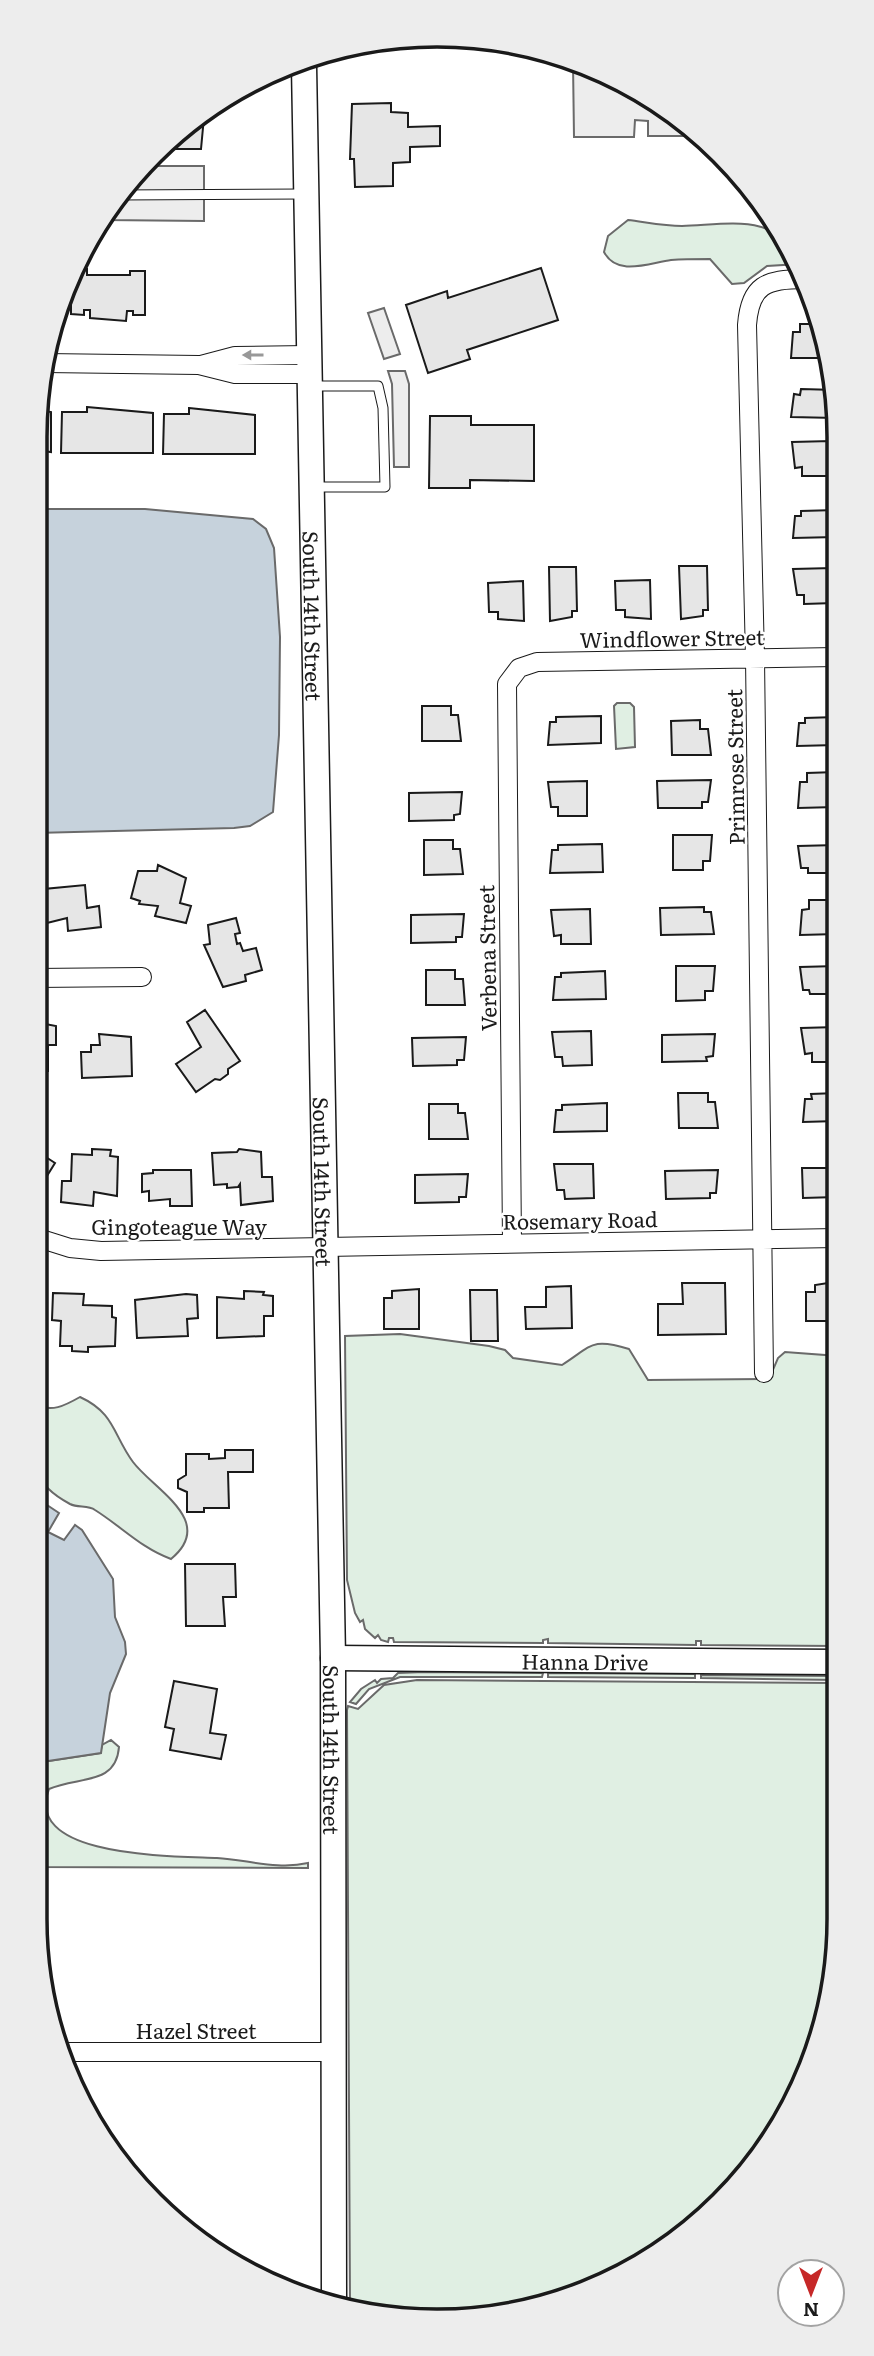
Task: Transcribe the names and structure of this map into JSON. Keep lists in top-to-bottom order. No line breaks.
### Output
{"streets":{"main road":["South 14th Street","Hanna Drive"],"street":["Windflower Street","Primrose Street","Verbena Street","Rosemary Road","Gingoteague Way","Hazel Street"]},"crossings":[["South 14th Street","Rosemary Road"],["South 14th Street","Gingoteague Way"],["South 14th Street","Hanna Drive"],["South 14th Street","Hazel Street"],["Windflower Street","Primrose Street"],["Windflower Street","Verbena Street"],["Primrose Street","Rosemary Road"],["Verbena Street","Rosemary Road"],["Rosemary Road","Gingoteague Way"]],"north":"bottom"}
